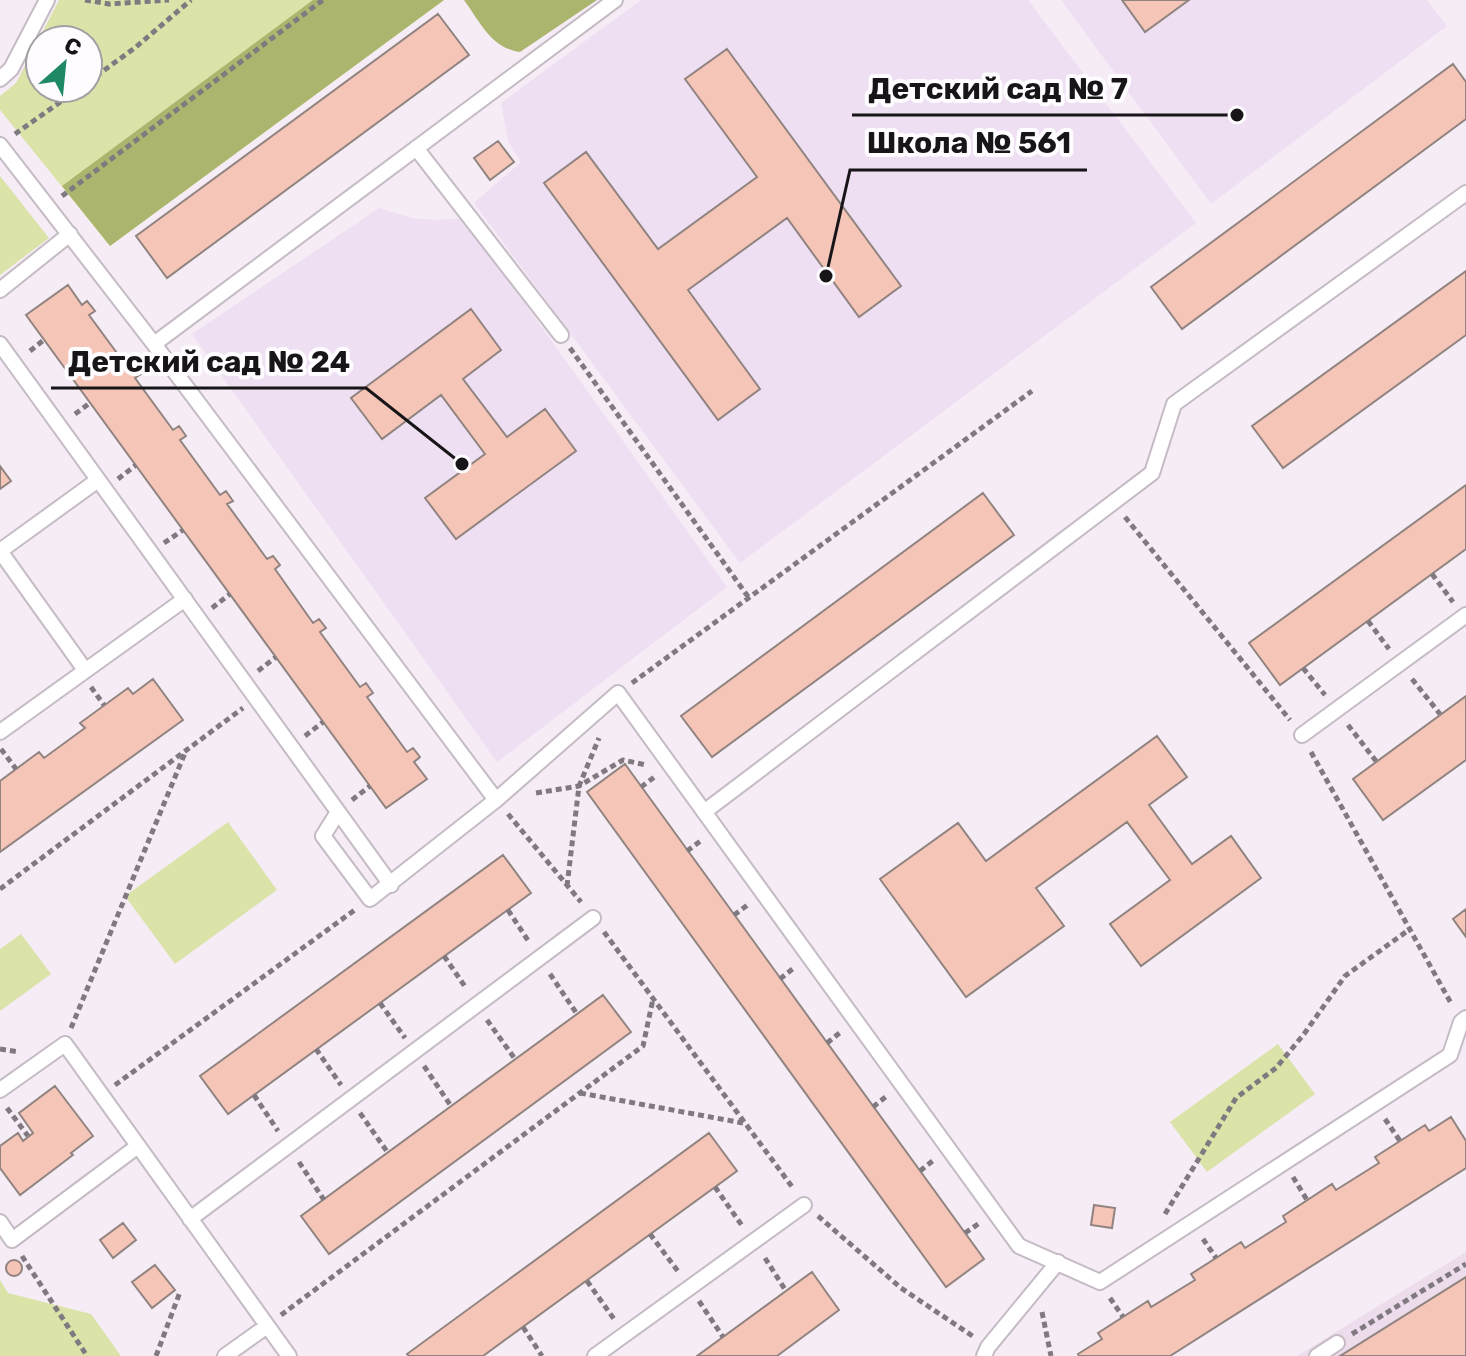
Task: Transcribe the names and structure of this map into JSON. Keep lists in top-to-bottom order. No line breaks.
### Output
{"places":["Детский сад № 7","Школа № 561","Детский сад № 24"],"north":"top right"}
